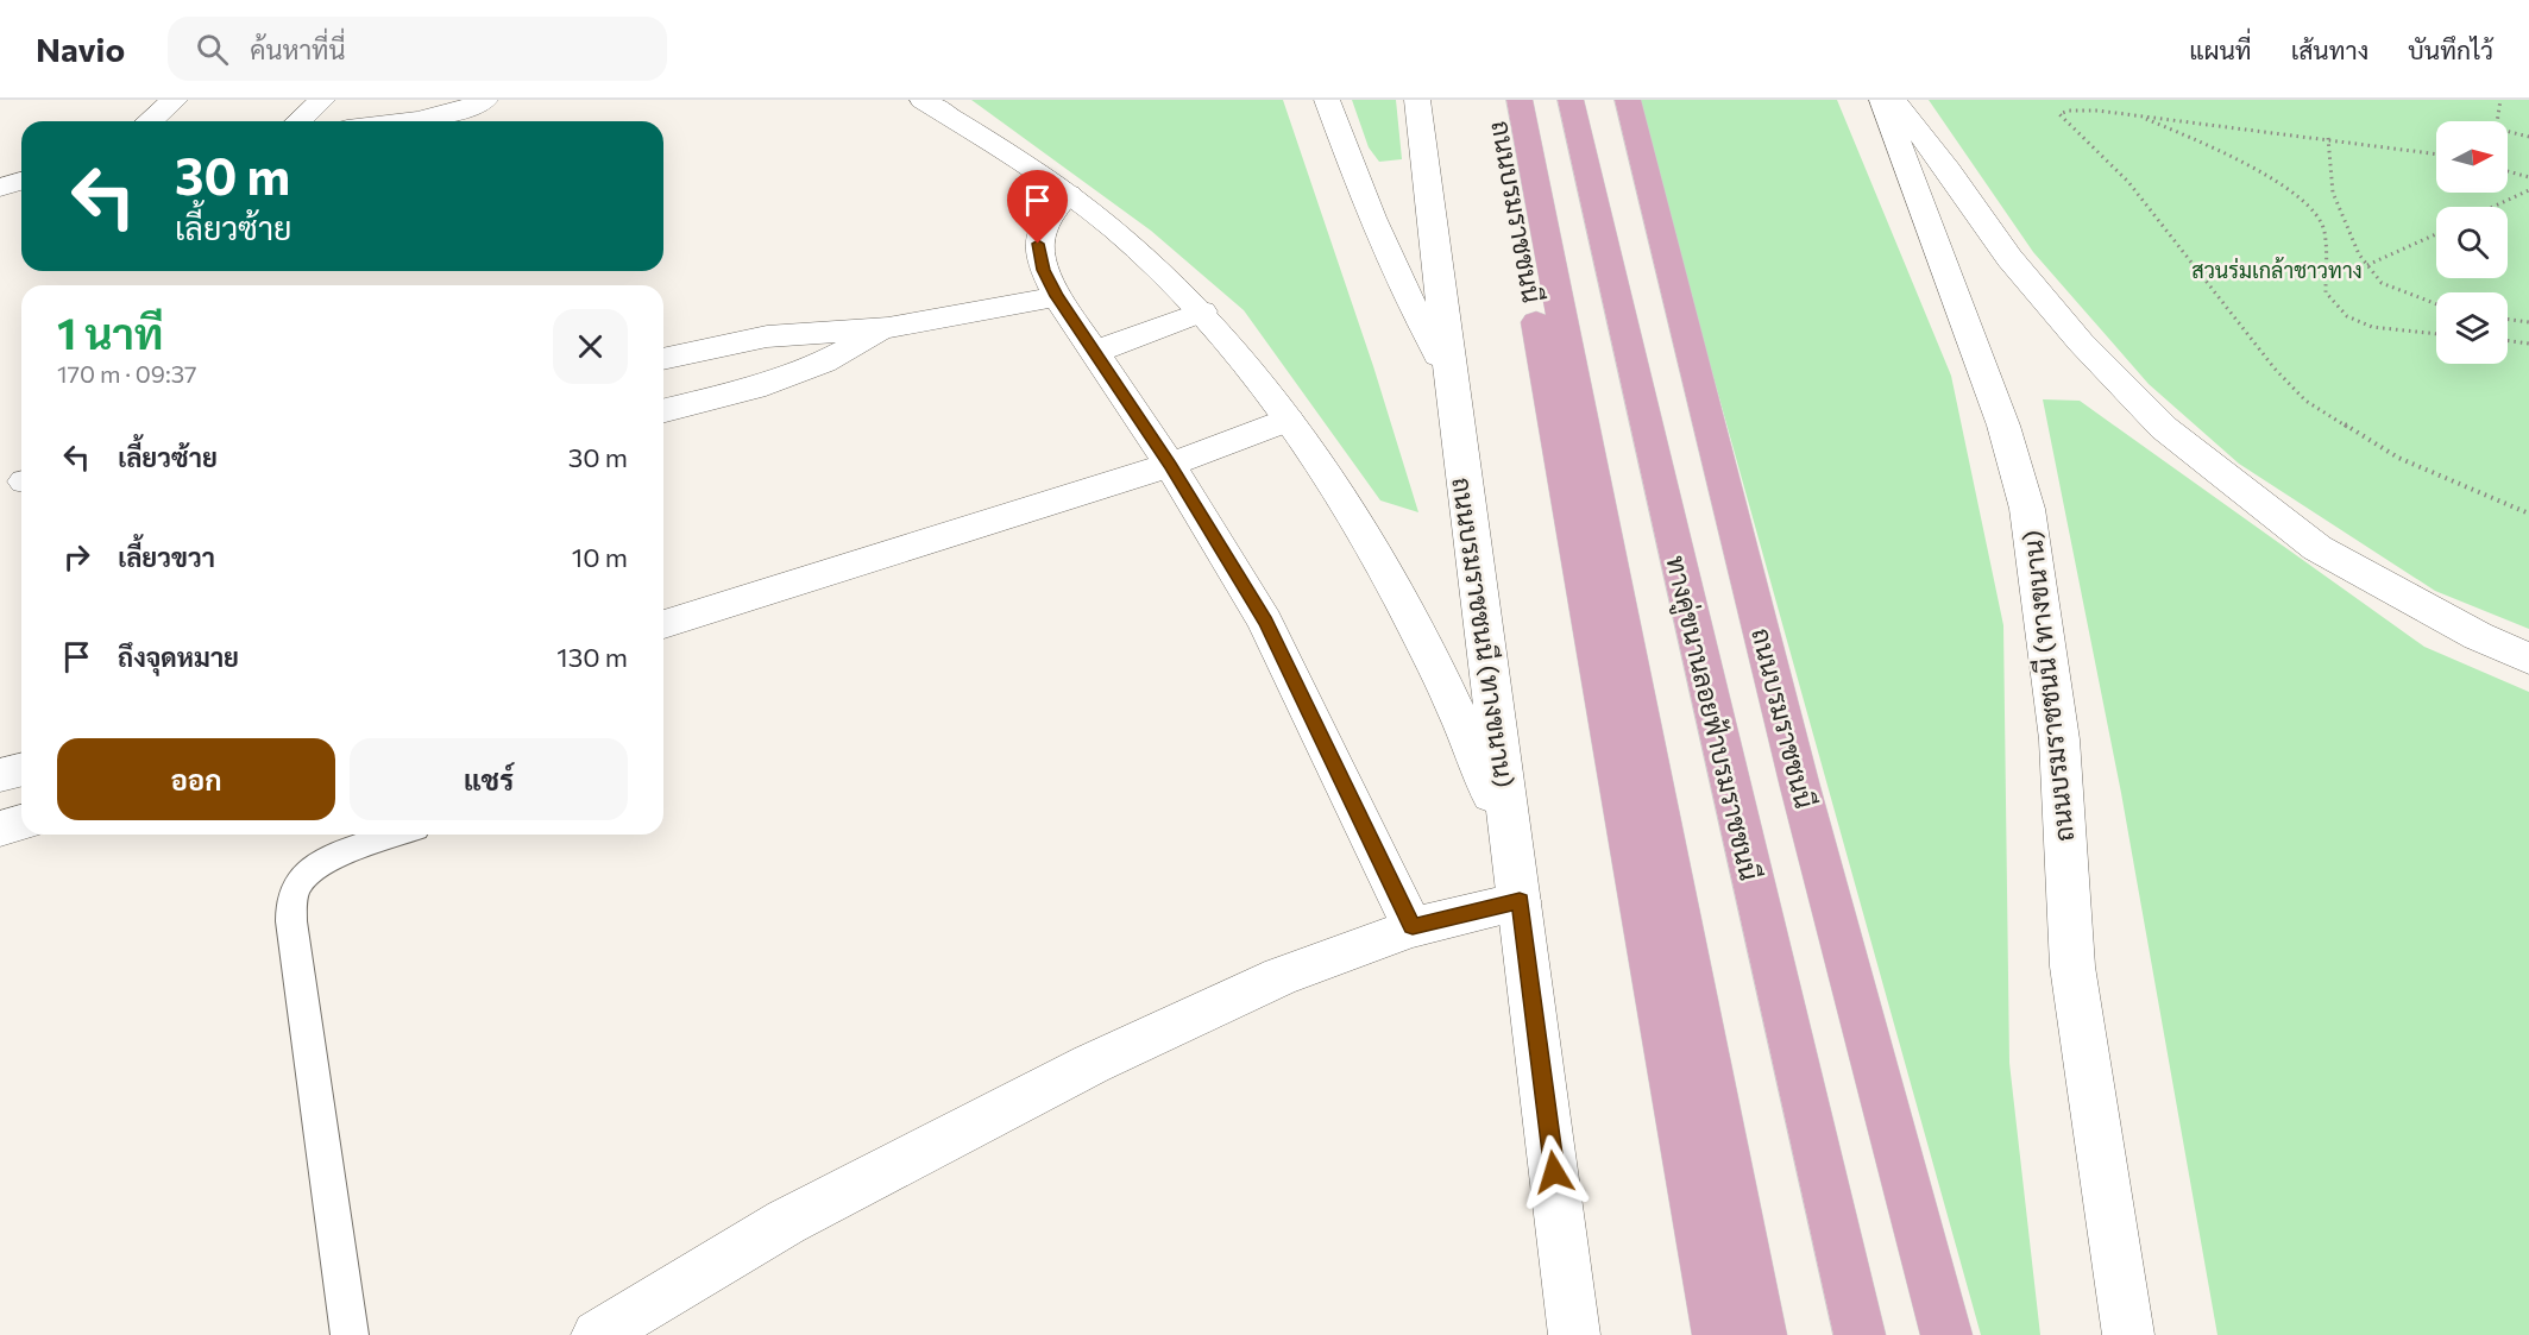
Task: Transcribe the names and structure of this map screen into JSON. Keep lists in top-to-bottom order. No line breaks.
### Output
{"streets":{"main road":["ถนนบรมราชชนนี","ถนนบรมราชชนนี (ทางขนาน)","ทางคู่ขนานลอยฟ้าบรมราชชนนี"]},"parks":["สวนร่มเกล้าชาวทาง"],"north":"right","page":{"header":"Navio","search":"ค้นหาที่นี่","nav":["แผนที่","เส้นทาง","บันทึกไว้"],"turn":["30 m","เลี้ยวซ้าย"],"heading":["1 นาที","170 m · 09:37"],"list":[{"name":"เลี้ยวซ้าย","value":"30 m"},{"name":"เลี้ยวขวา","value":"10 m"},{"name":"ถึงจุดหมาย","value":"130 m"}],"buttons":["ออก","แชร์"]}}
